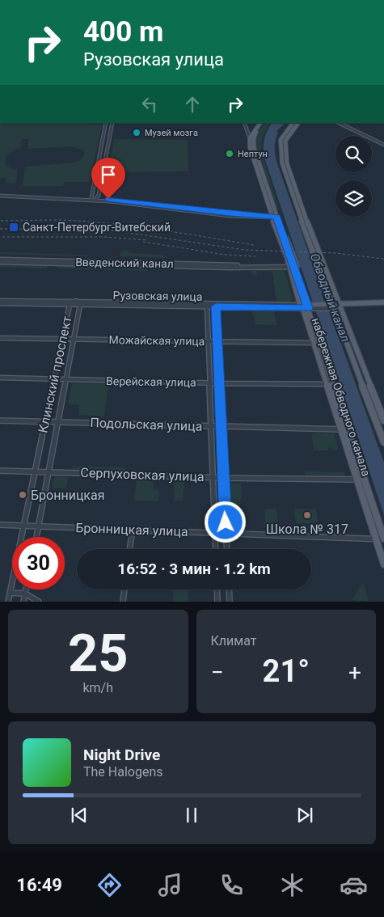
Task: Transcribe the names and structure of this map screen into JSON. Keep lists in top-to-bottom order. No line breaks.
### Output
{"streets":{"main road":["Рузовская улица","набережная Обводного канала"],"street":["Введенский канал","Можайская улица","Клинский проспект","Верейская улица","Подольская улица","Серпуховская улица","Бронницкая улица"]},"crossings":[["Введенский канал","набережная Обводного канала"],["Рузовская улица","Клинский проспект"],["Рузовская улица","набережная Обводного канала"],["Можайская улица","Клинский проспект"],["Можайская улица","набережная Обводного канала"],["Клинский проспект","Верейская улица"],["Клинский проспект","Подольская улица"],["Клинский проспект","Серпуховская улица"],["Клинский проспект","Бронницкая улица"],["Верейская улица","набережная Обводного канала"],["набережная Обводного канала","Подольская улица"],["набережная Обводного канала","Серпуховская улица"],["набережная Обводного канала","Бронницкая улица"]],"water":["Обводный канал"],"places":{"other":["Музей мозга","Нептун","Бронницкая","Школа № 317"],"transit":["Санкт-Петербург-Витебский"]},"page":{"turn":["400 m","Рузовская улица"],"limit":"30","trip":"16:52 · 3 мин · 1.2 km","tile":[["25","km/h"],"Климат"],"heat":["−","21°","+"],"song":["Night Drive","The Halogens"],"tabs":"16:49"}}
